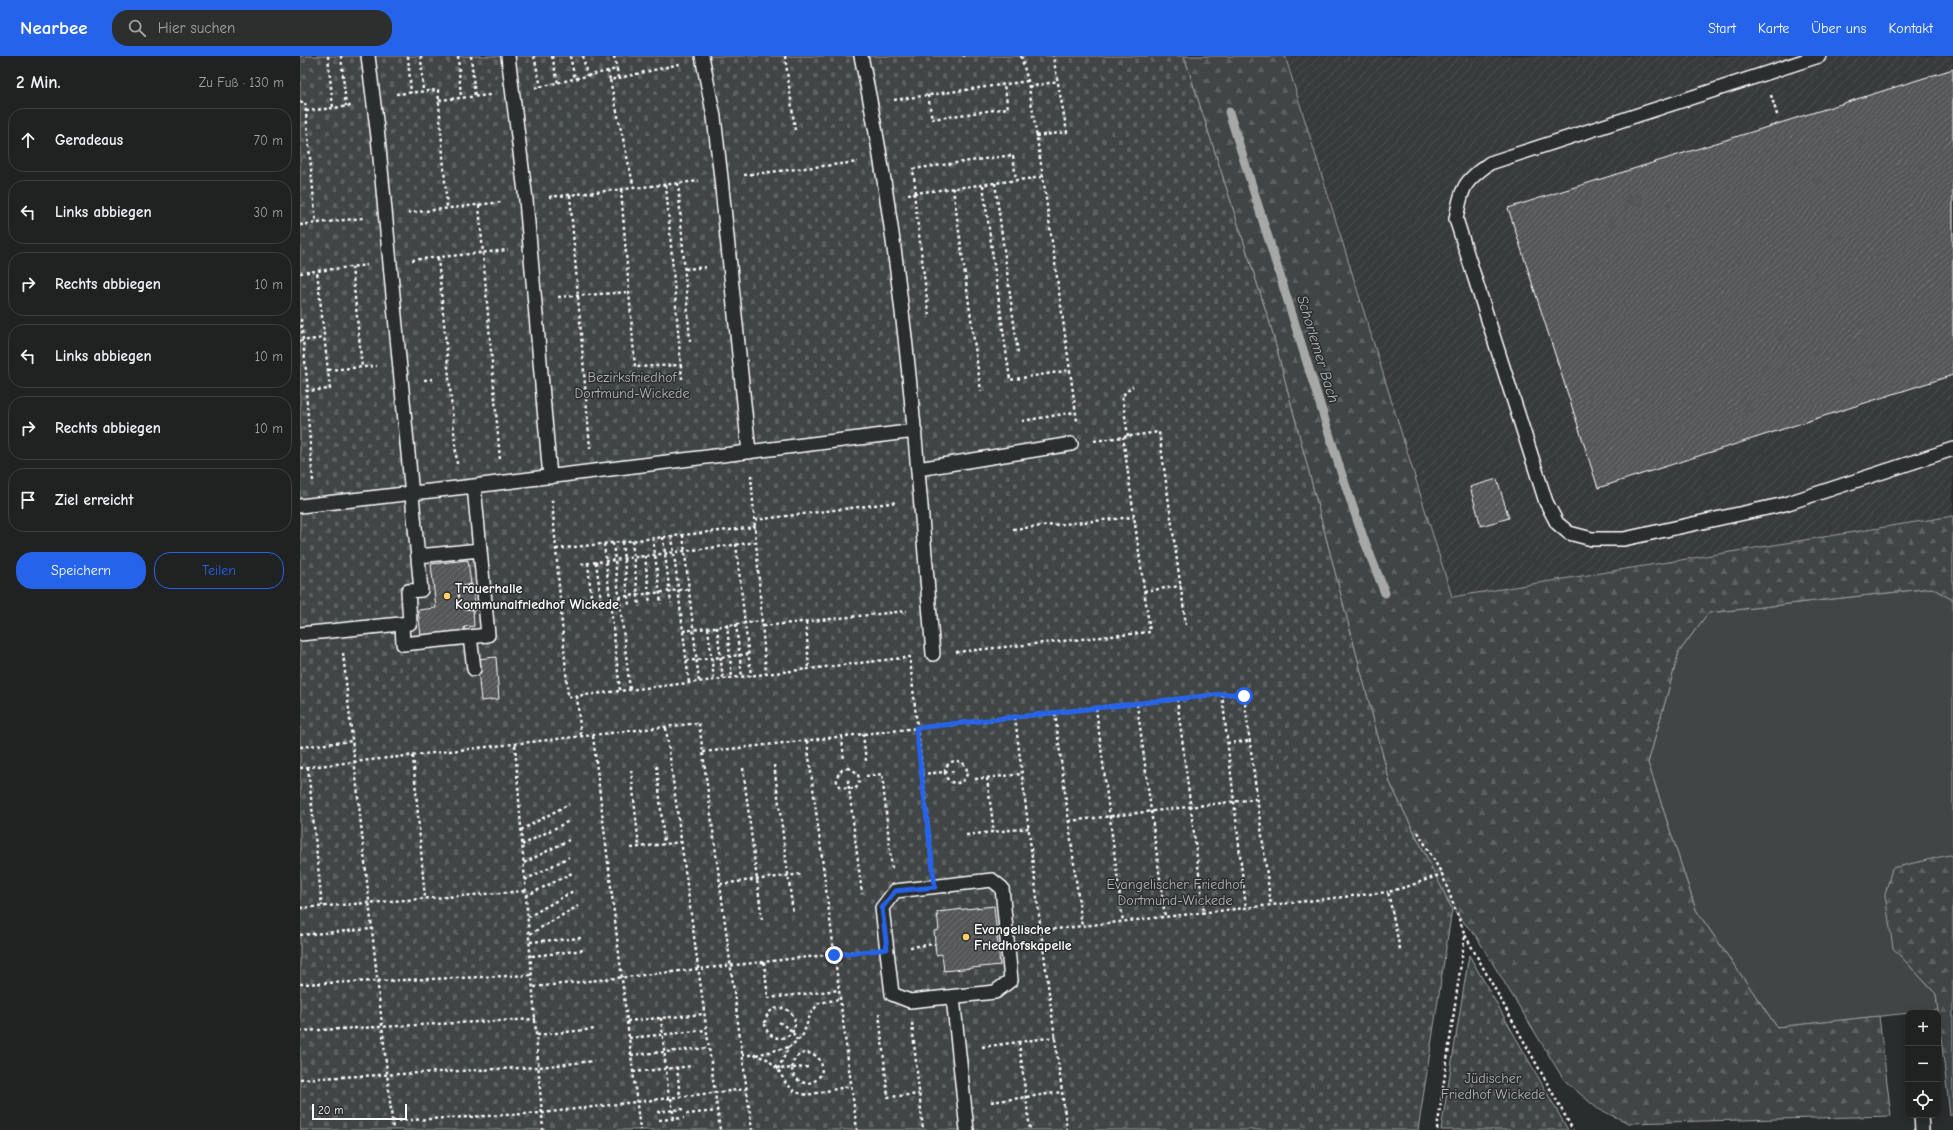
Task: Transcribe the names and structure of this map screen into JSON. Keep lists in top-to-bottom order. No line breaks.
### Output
{"water":["Schorlemer Bach"],"parks":["Bezirksfriedhof Dortmund-Wickede","Evangelischer Friedhof Dortmund-Wickede","Jüdischer Friedhof Wickede"],"places":["Trauerhalle Kommunalfriedhof Wickede","Evangelische Friedhofskapelle"],"scale_bar":"20 m","page":{"header":"Nearbee","search":"Hier suchen","nav":["Start","Karte","Über uns","Kontakt"],"heading":["2 Min.","Zu Fuß · 130 m"],"list":[["Geradeaus","70 m"],["Links abbiegen","30 m"],["Rechts abbiegen","10 m"],["Links abbiegen","10 m"],["Rechts abbiegen","10 m"],"Ziel erreicht"],"buttons":["Speichern","Teilen"],"map_buttons":["+","−"],"scale":"20 m"}}
